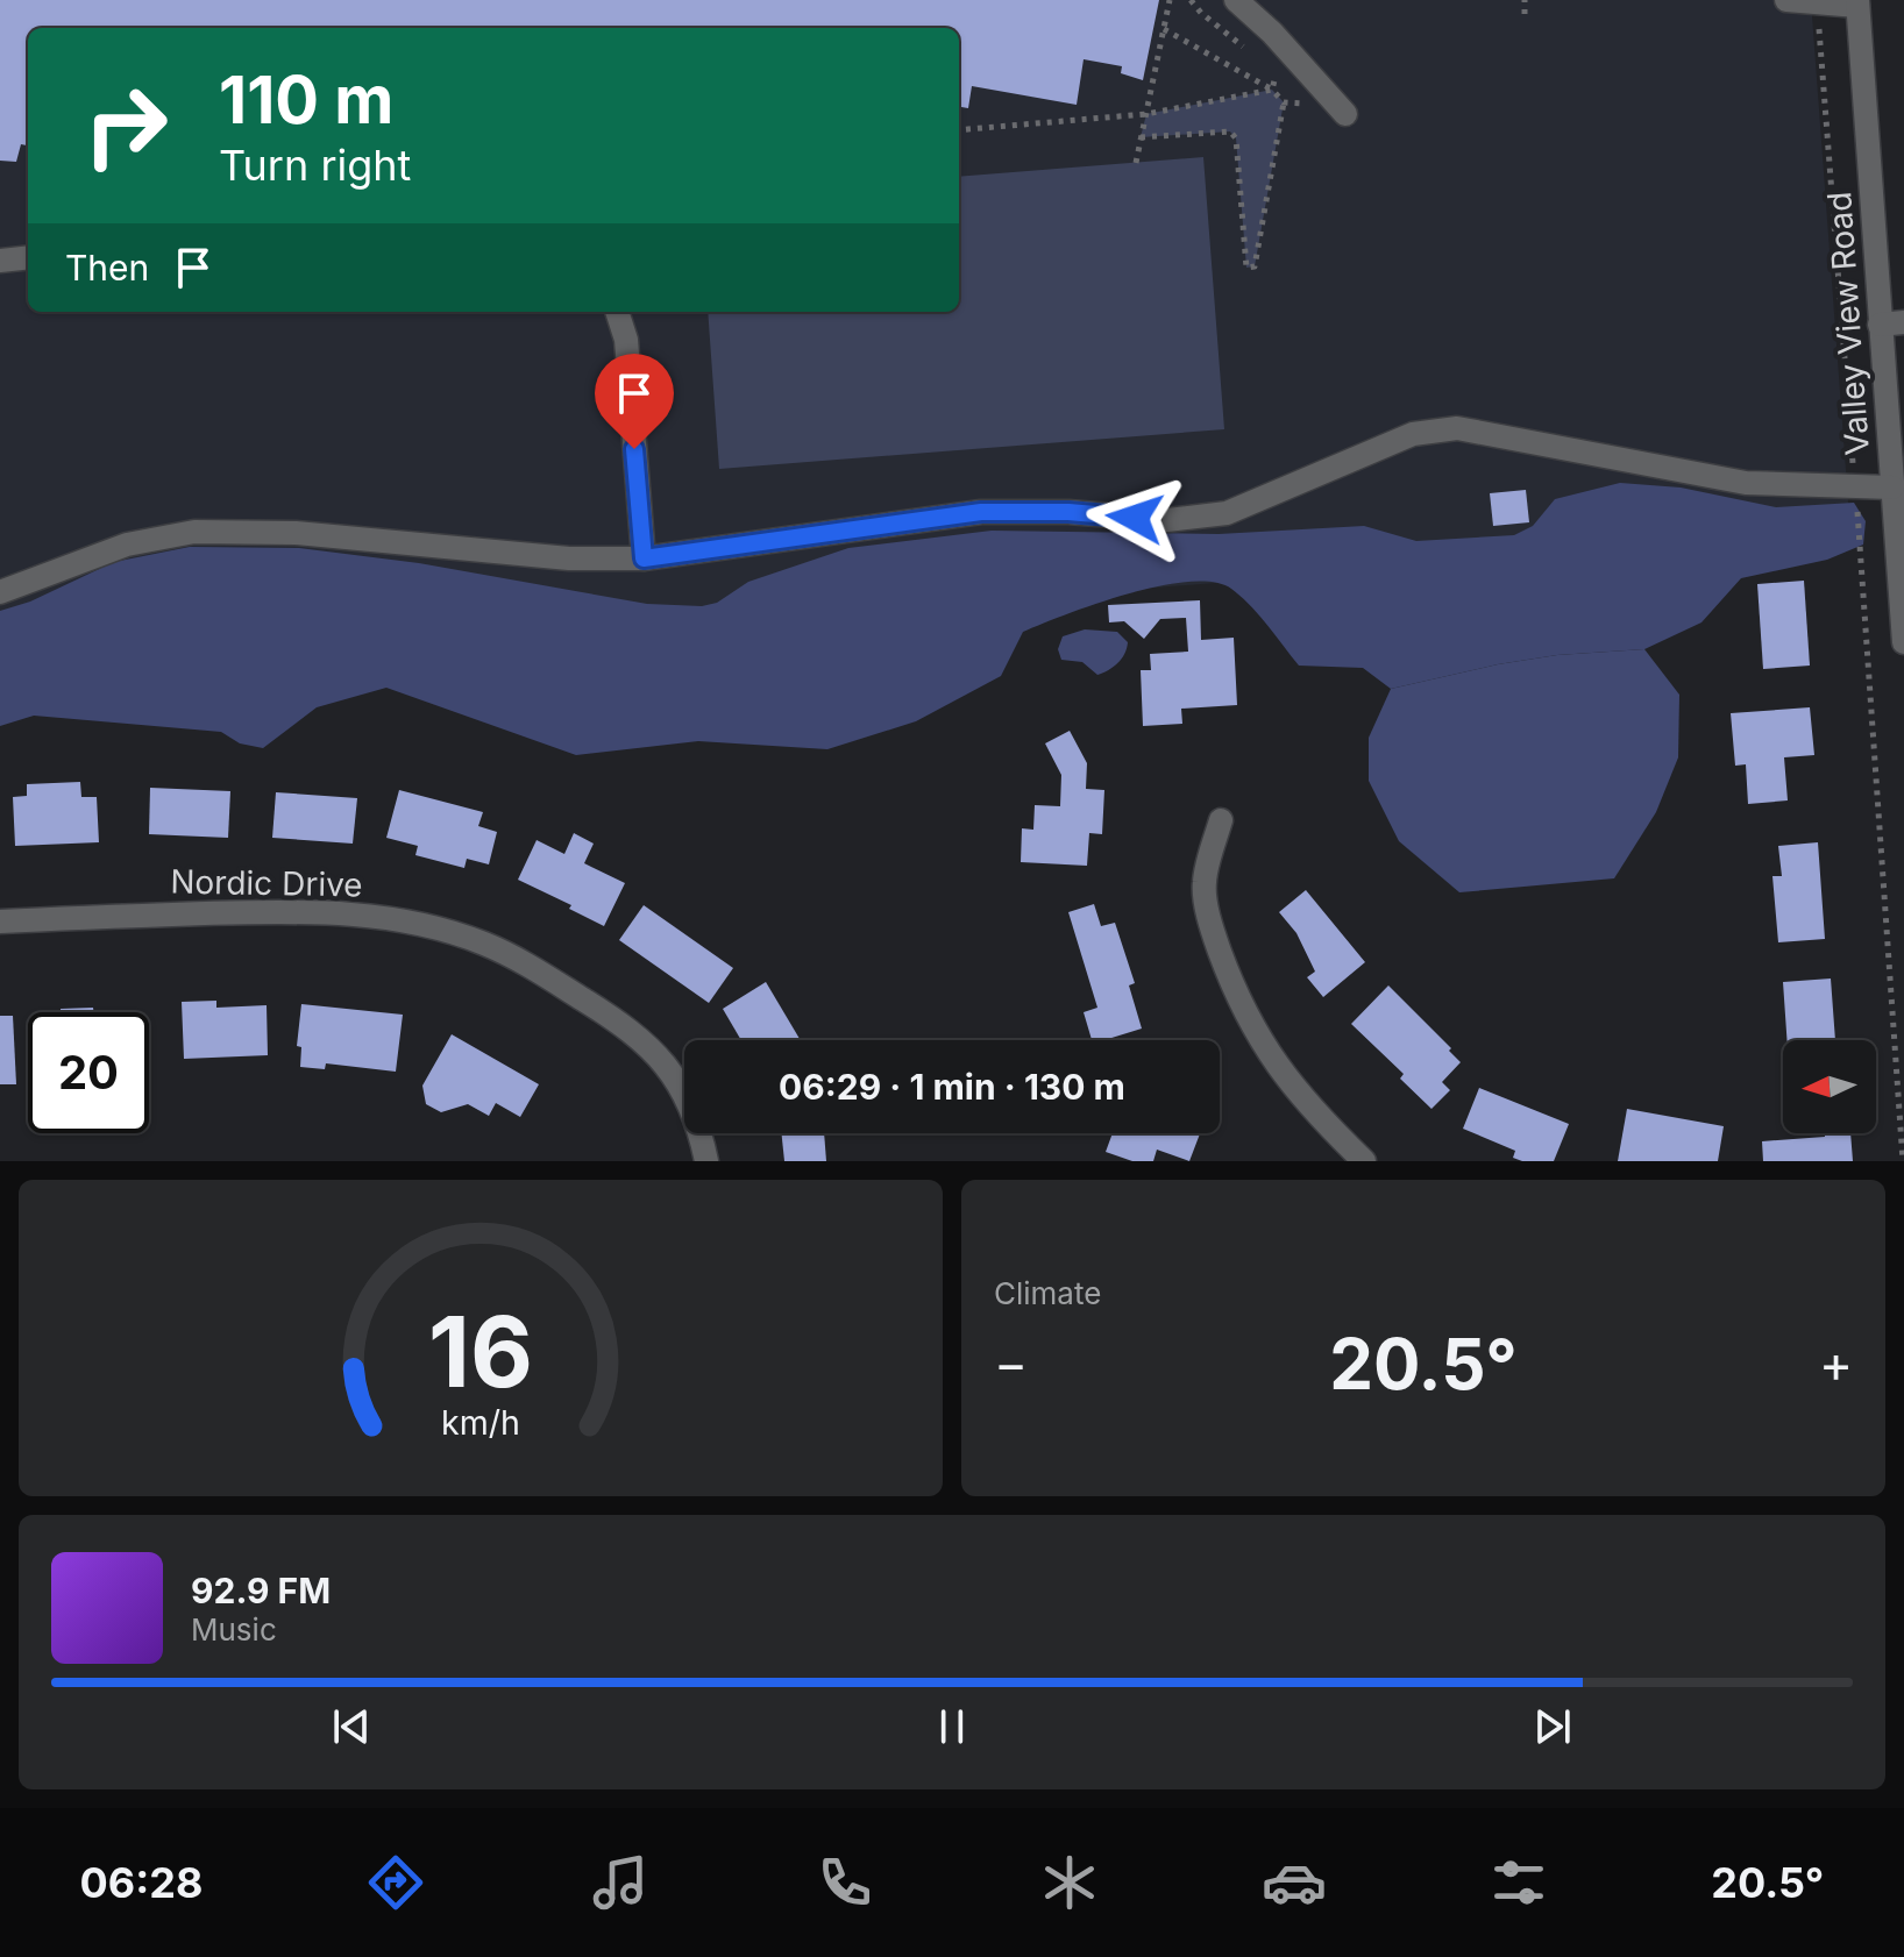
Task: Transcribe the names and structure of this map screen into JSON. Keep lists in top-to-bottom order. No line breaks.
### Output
{"streets":{"street":["Valley View Road","Nordic Drive"]},"north":"left","page":{"turn":["110 m","Turn right"],"then":"Then","limit":"20","trip":"06:29 · 1 min · 130 m","tile":"Climate","heat":["−","20.5°","+"],"song":["92.9 FM","Music"],"tabs":["06:28","20.5°"],"gauge":["16","km/h"]}}
